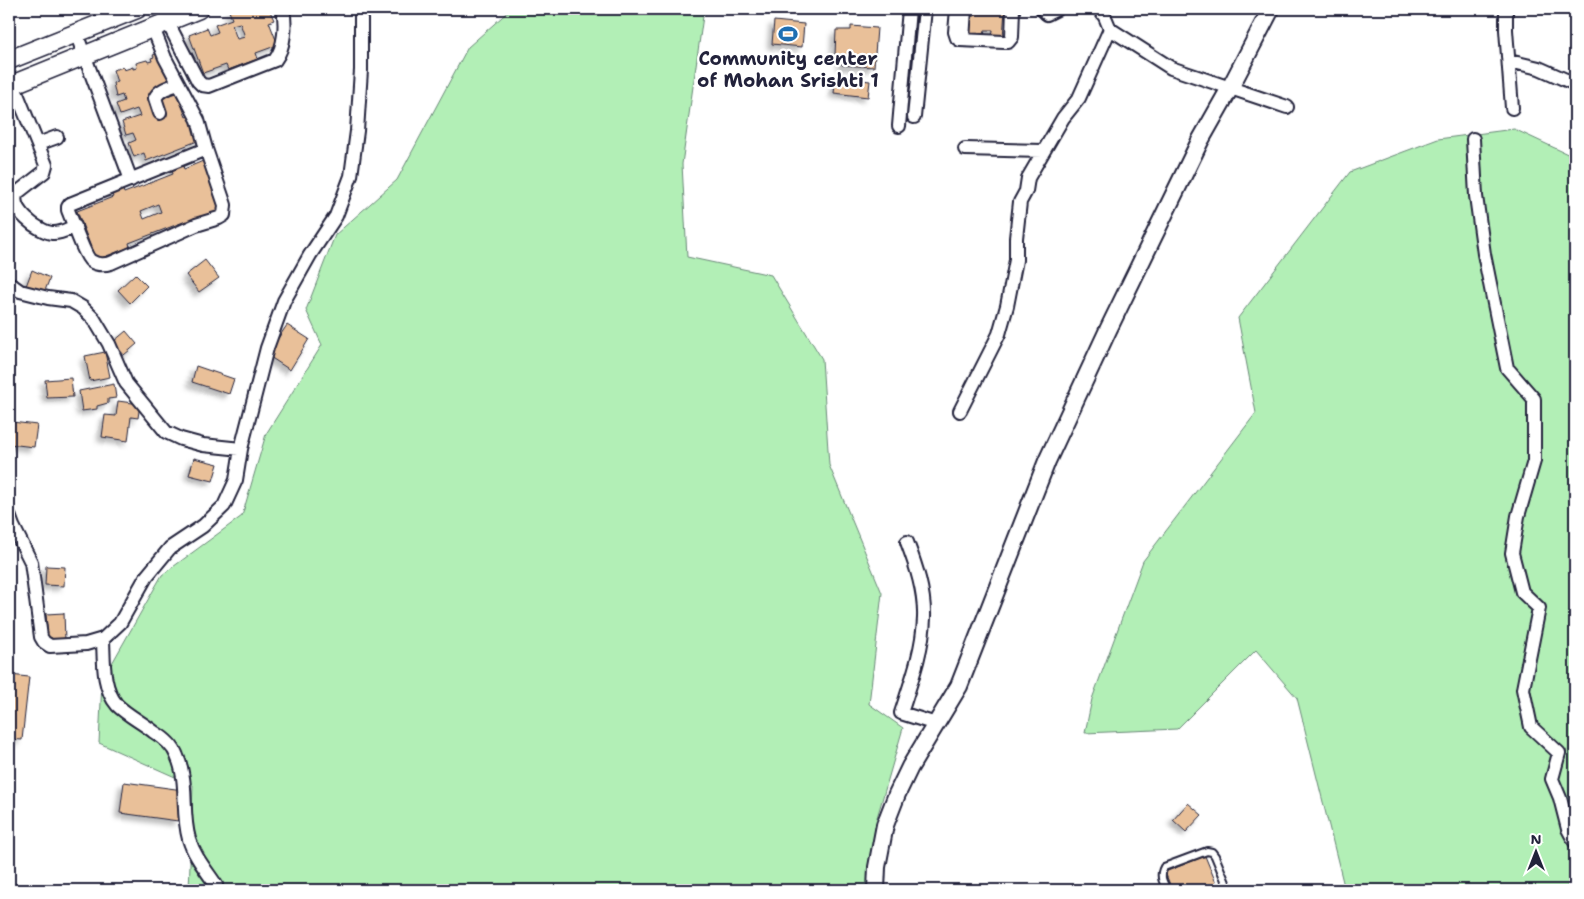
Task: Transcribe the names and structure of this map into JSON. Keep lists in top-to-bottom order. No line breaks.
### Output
{"places":{"sports":["Community center of Mohan Srishti 1"]},"north":"top"}
